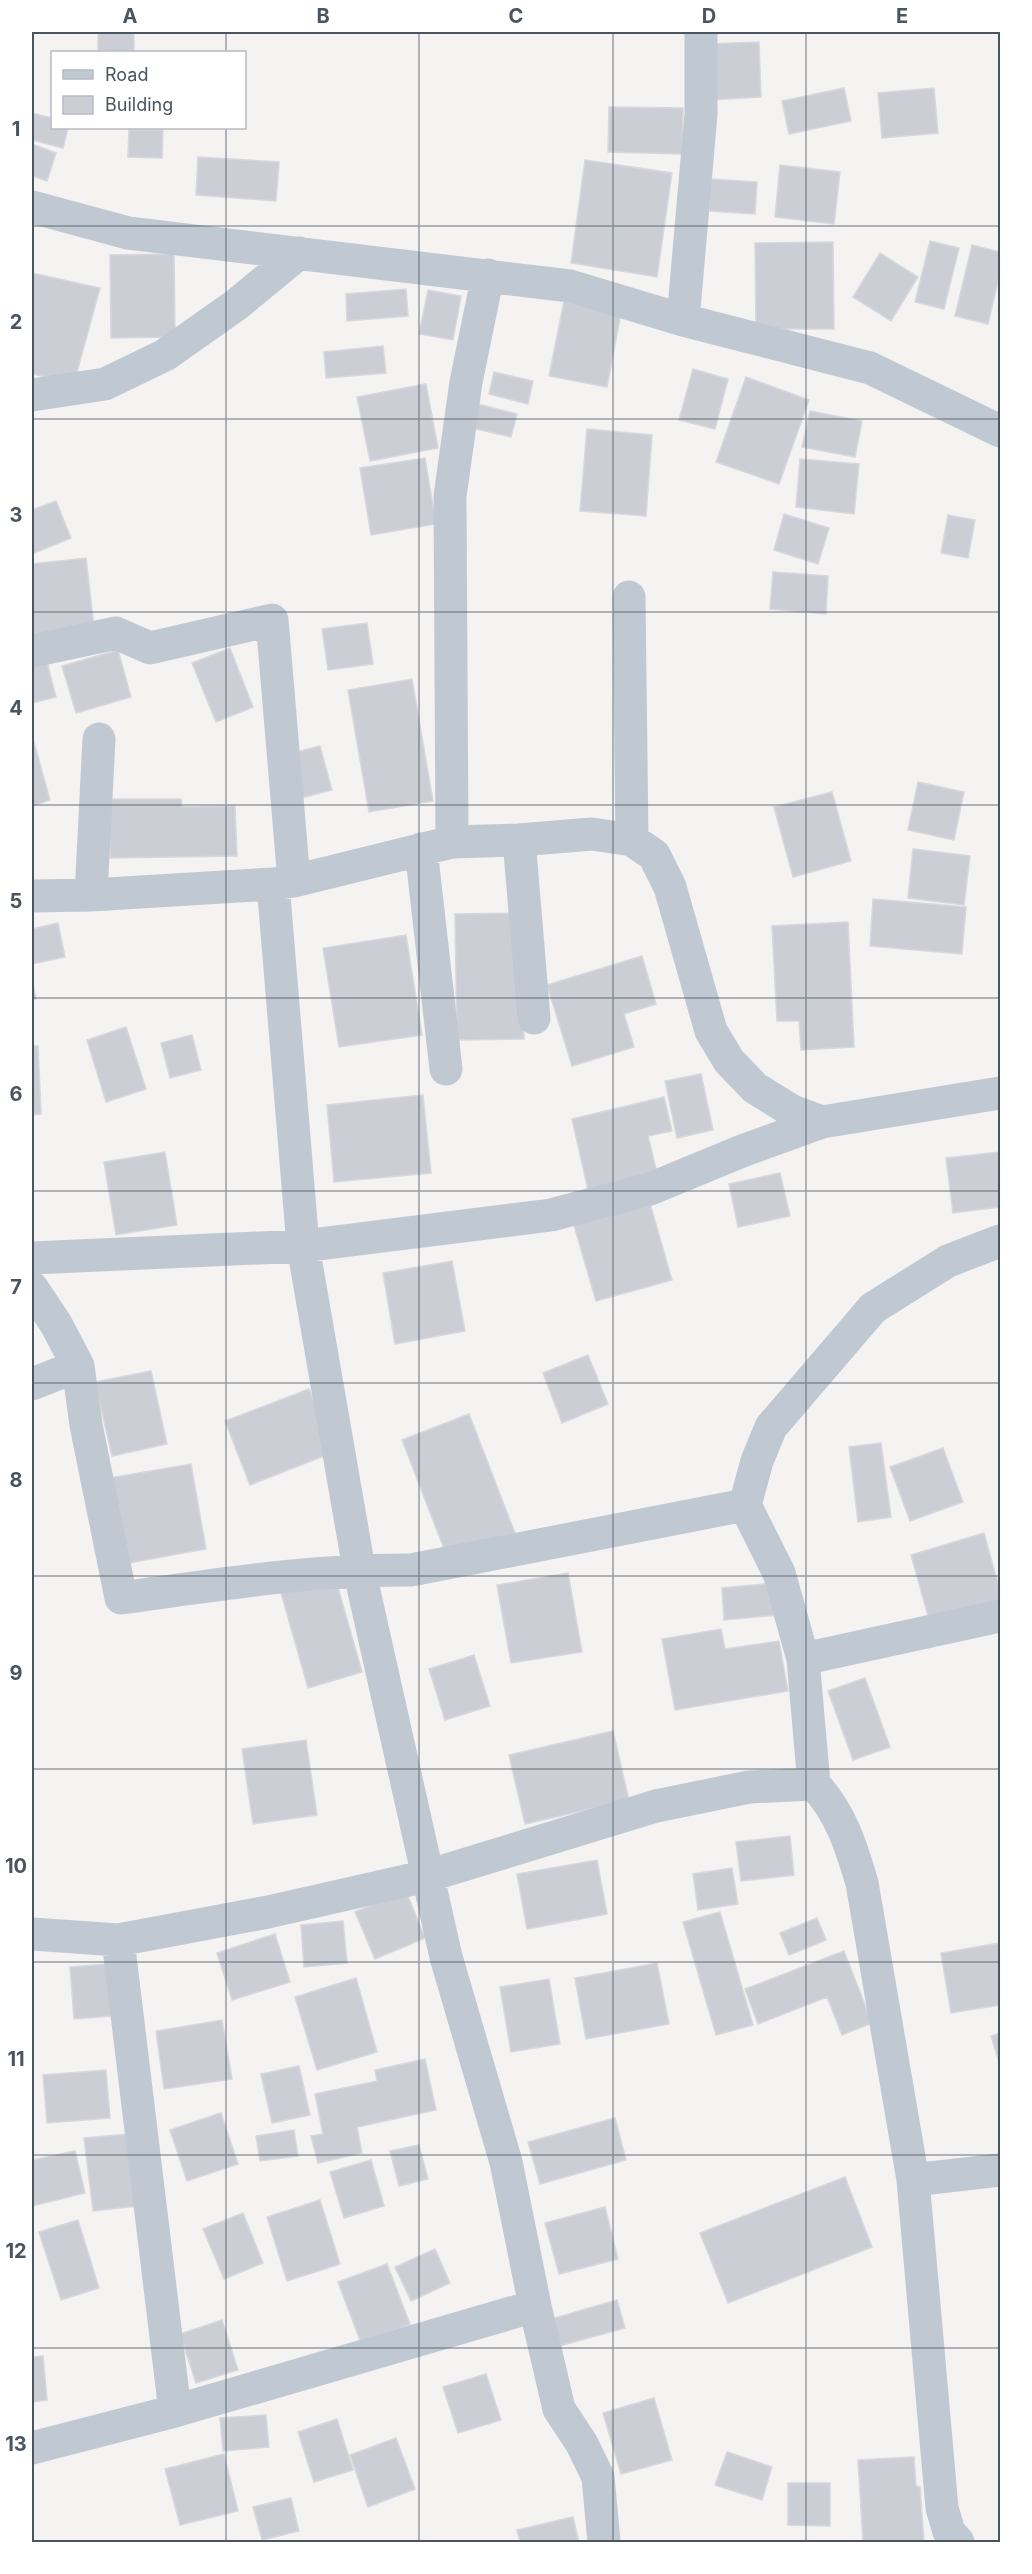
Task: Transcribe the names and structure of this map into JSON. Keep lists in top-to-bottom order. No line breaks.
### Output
{"legend":["Road","Building"],"grid":{"columns":["A","B","C","D","E"],"rows":["1","2","3","4","5","6","7","8","9","10","11","12","13"]}}
